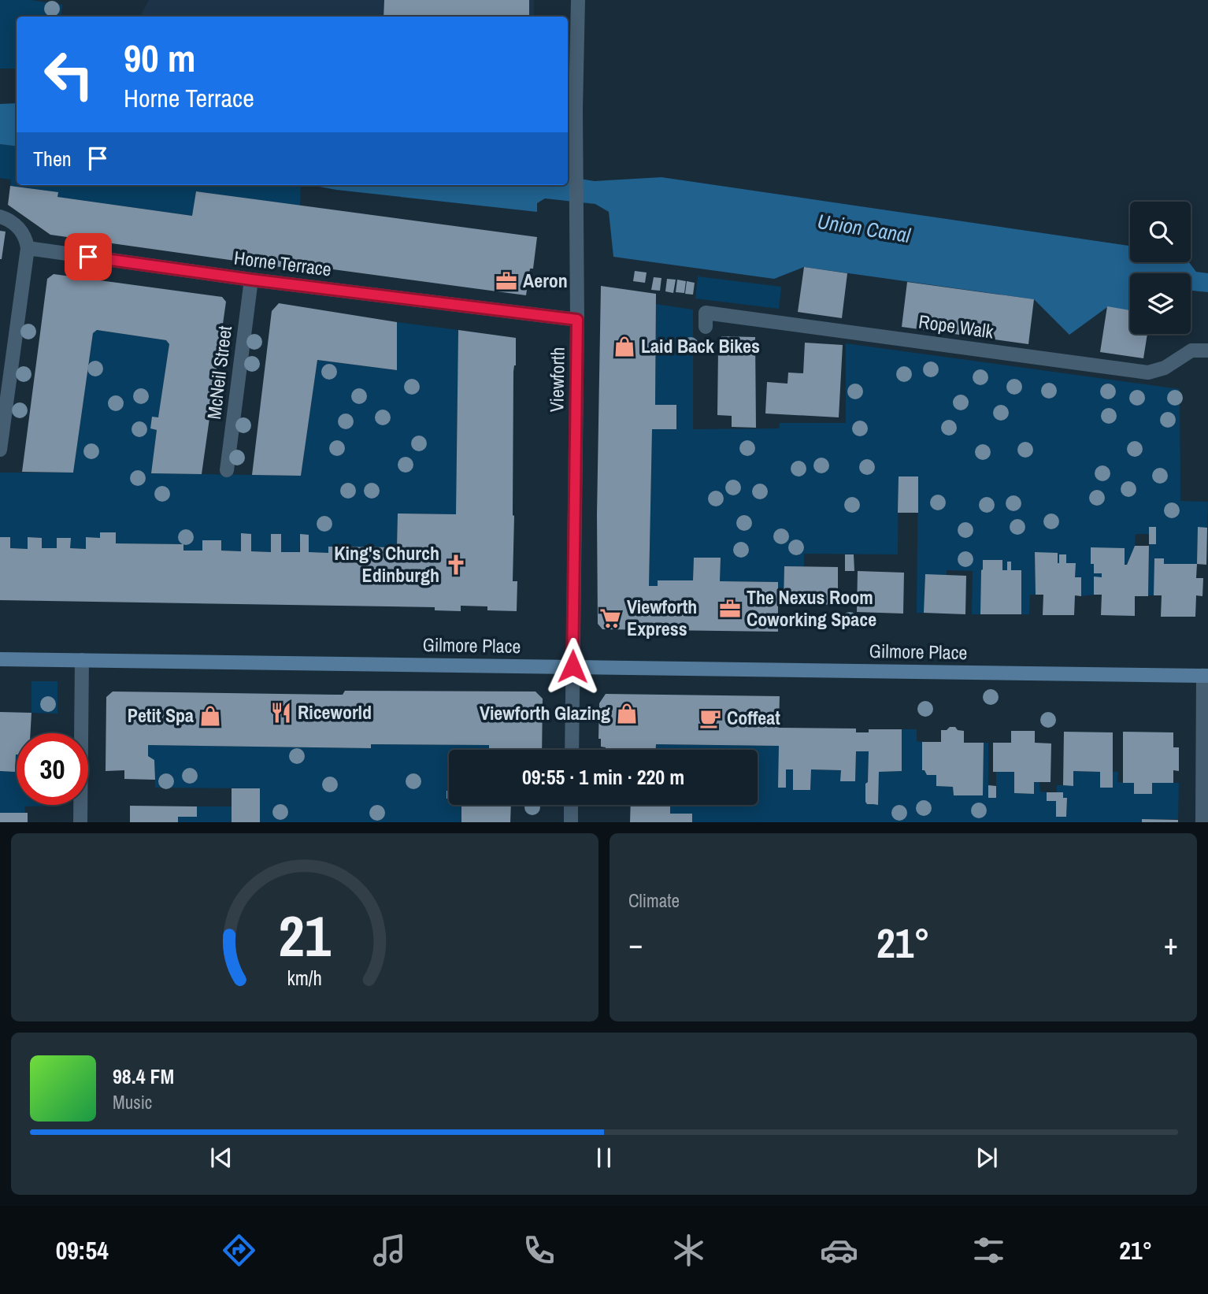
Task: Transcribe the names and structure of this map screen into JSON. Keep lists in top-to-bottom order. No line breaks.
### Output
{"streets":{"street":["Horne Terrace","Rope Walk","McNeil Street","Viewforth","Gilmore Place"]},"crossings":[["Horne Terrace","McNeil Street"],["Horne Terrace","Viewforth"],["Viewforth","Gilmore Place"]],"water":["Union Canal"],"places":{"office":["Aeron","The Nexus Room Coworking Space"],"shop":["Laid Back Bikes","Viewforth Glazing","Petit Spa"],"church":["King's Church Edinburgh"],"supermarket":["Viewforth Express"],"restaurant":["Riceworld"],"cafe":["Coffeat"]},"page":{"turn":["90 m","Horne Terrace"],"then":"Then","limit":"30","trip":"09:55 · 1 min · 220 m","tile":"Climate","heat":["−","21°","+"],"song":["98.4 FM","Music"],"tabs":["09:54","21°"],"gauge":["21","km/h"]}}
